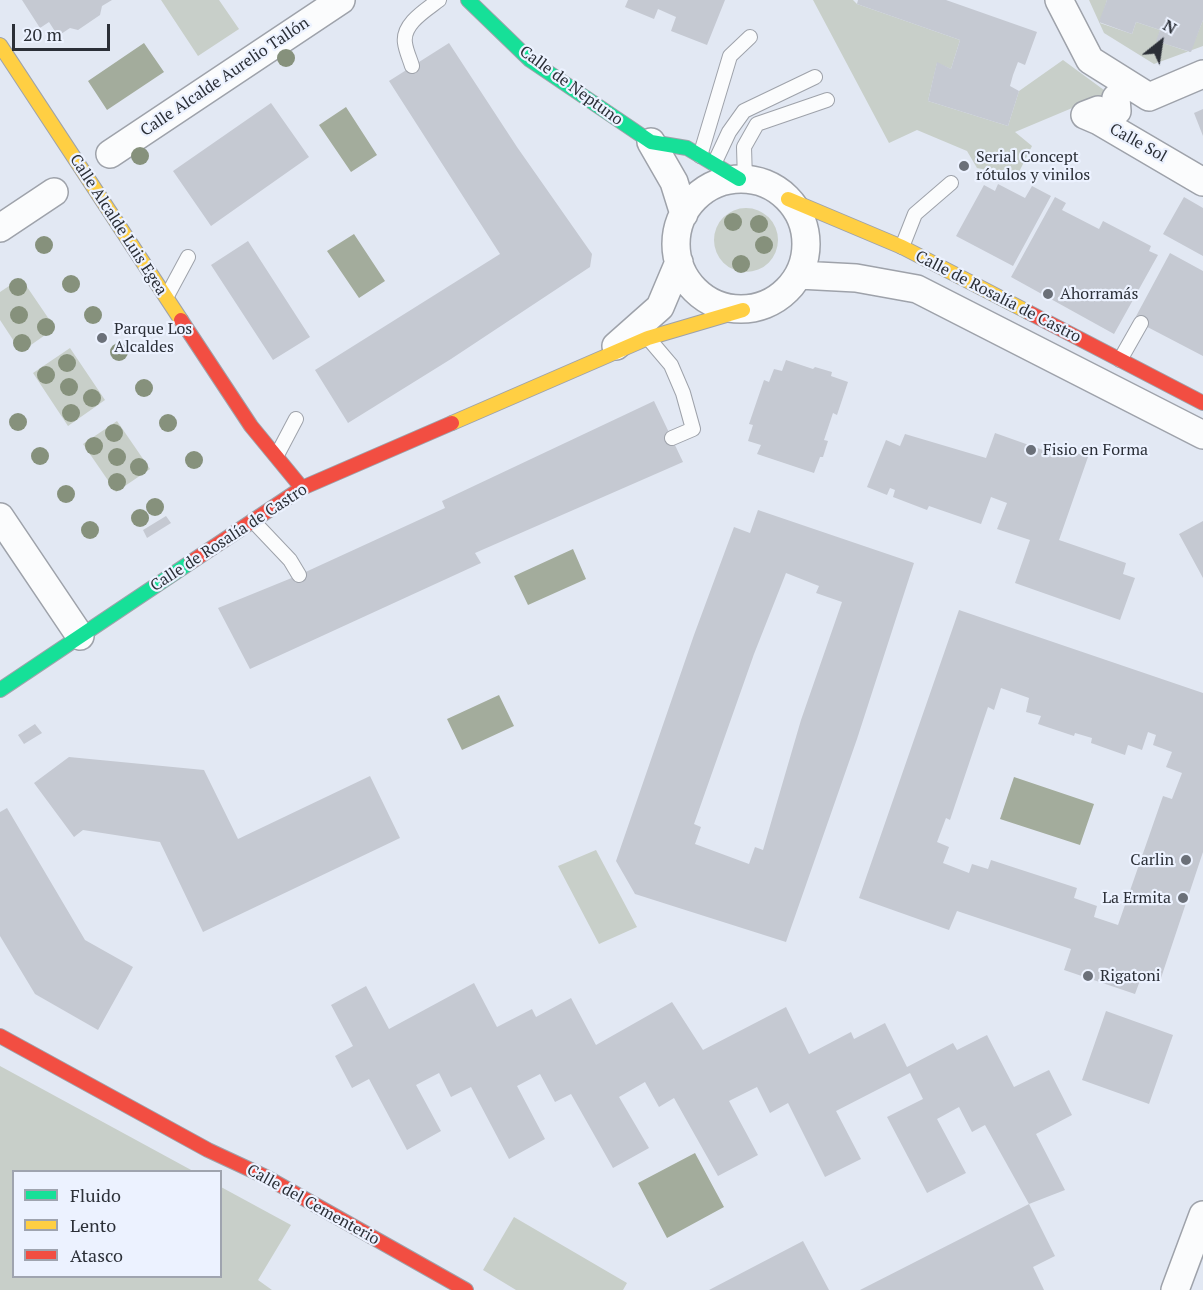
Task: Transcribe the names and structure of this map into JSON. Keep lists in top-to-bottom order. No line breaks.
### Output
{"streets":{"street":["Calle Alcalde Aurelio Tallón","Calle de Neptuno","Calle Sol","Calle Alcalde Luis Egea","Calle de Rosalía de Castro","Calle del Cementerio"]},"crossings":[["Calle de Neptuno","Calle de Rosalía de Castro"],["Calle Alcalde Luis Egea","Calle de Rosalía de Castro"]],"places":["Serial Concept rótulos y vinilos","Ahorramás","Parque Los Alcaldes","Fisio en Forma","Carlin","La Ermita","Rigatoni"],"legend":["Fluido","Lento","Atasco"],"scale_bar":"20 m","north":"top right"}
